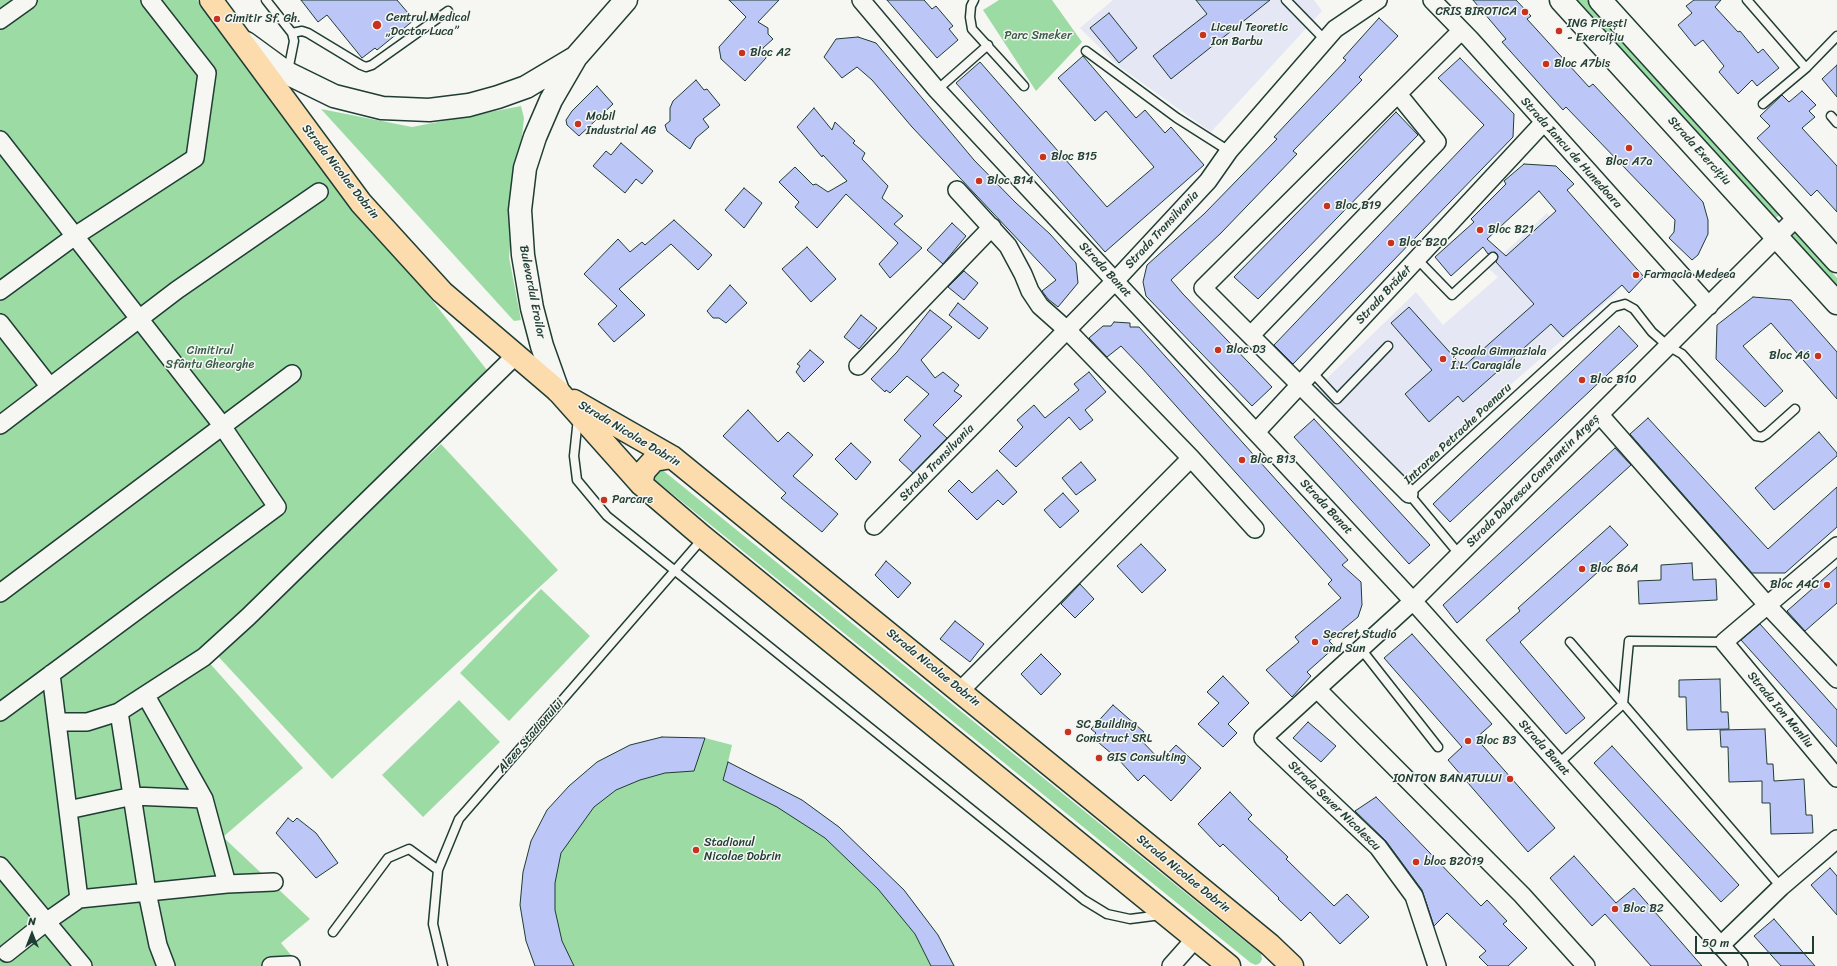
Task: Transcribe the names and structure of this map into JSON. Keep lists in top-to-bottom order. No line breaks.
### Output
{"streets":{"main road":["Strada Nicolae Dobrin"],"street":["Strada Exercițiu","Strada Iancu de Hunedoara","Strada Transilvania","Strada Banat","Bulevardul Eroilor","Strada Brădet","Strada Dobrescu Constantin Argeș","Strada Ion Manliu","Strada Sever Nicolescu"],"lane":["Intrarea Petrache Poenaru","Aleea Stadionului"]},"crossings":[["Strada Exercițiu","Strada Dobrescu Constantin Argeș"],["Strada Iancu de Hunedoara","Strada Brădet"],["Strada Iancu de Hunedoara","Strada Dobrescu Constantin Argeș"],["Strada Nicolae Dobrin","Bulevardul Eroilor"],["Strada Nicolae Dobrin","Aleea Stadionului"],["Strada Transilvania","Strada Banat"],["Strada Banat","Strada Brădet"],["Strada Banat","Strada Dobrescu Constantin Argeș"],["Intrarea Petrache Poenaru","Strada Dobrescu Constantin Argeș"],["Strada Dobrescu Constantin Argeș","Strada Sever Nicolescu"]],"parks":["Parc Smeker","Cimitirul Sfântu Gheorghe"],"places":["CRIS BIROTICA","Cimitir Sf. Gh.","Centrul Medical „Doctor Luca”","ING Pitești - Exercițiu","Liceul Teoretic Ion Barbu","Bloc A2","Bloc A7bis","Mobil Industrial AG","Bloc A7a","Bloc B15","Bloc B14","Bloc B19","Bloc B21","Bloc B20","Farmacia Medeea","Bloc D3","Bloc A6","Școala Gimnaziala I.L. Caragiale","Bloc B10","Bloc B13","Parcare","Bloc B6A","Bloc A4C","Secret Studio and Sun","SC Building Construct SRL","Bloc B3","GIS Consulting","IONTON BANATULUI","Stadionul Nicolae Dobrin","bloc B2019","Bloc B2"],"scale_bar":"50 m","north":"top"}
